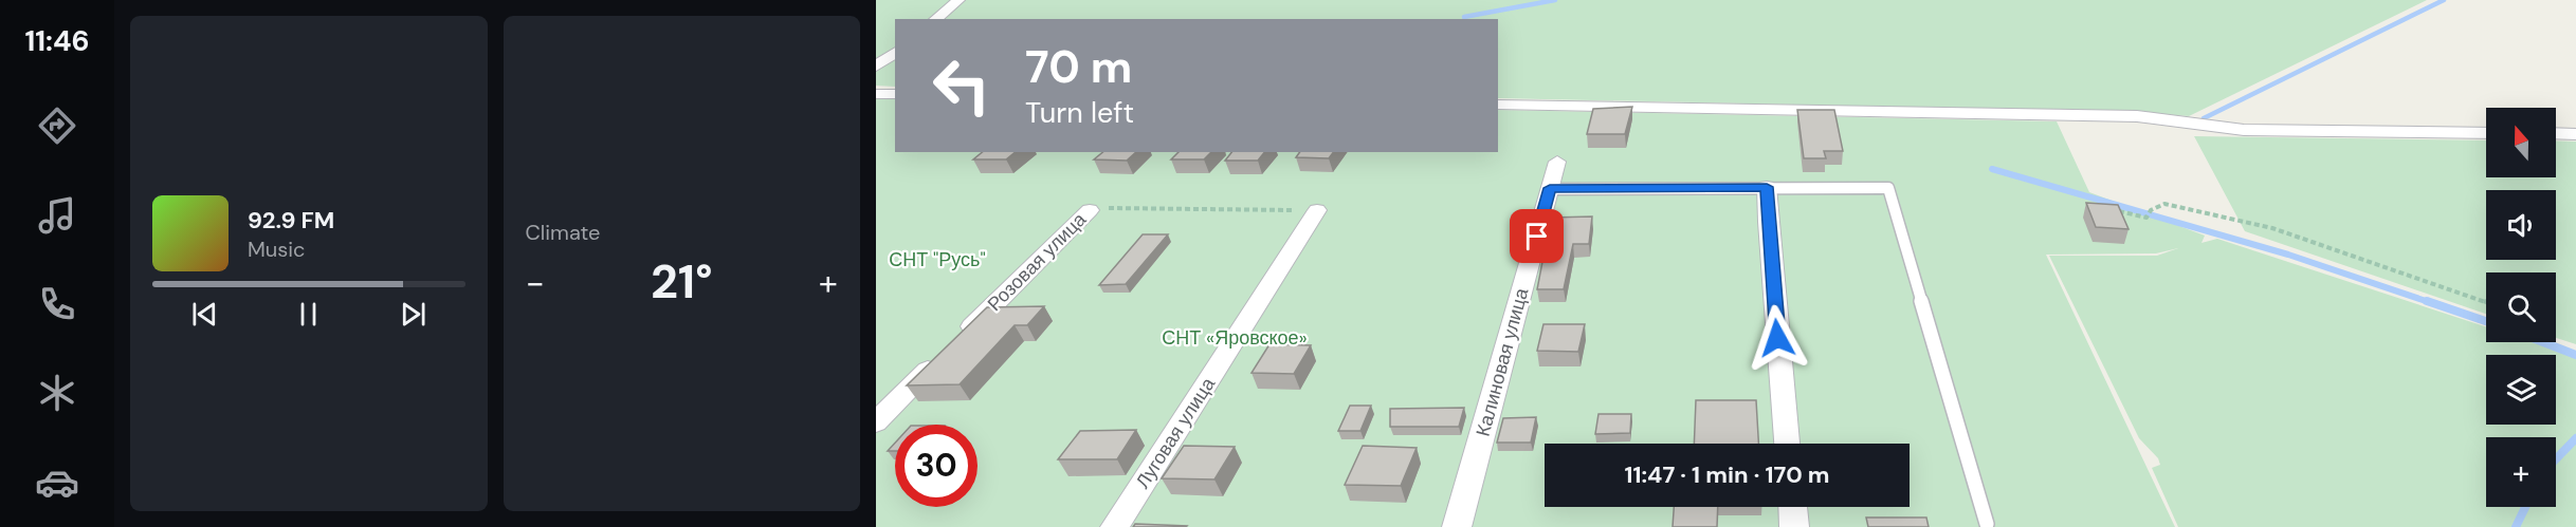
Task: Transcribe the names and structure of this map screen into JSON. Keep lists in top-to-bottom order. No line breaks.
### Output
{"streets":{"street":["Розовая улица","Калиновая улица","Луговая улица"]},"parks":["СНТ \"Русь\"","СНТ «Яровское»"],"north":"top","page":{"tabs":"11:46","tile":"Climate","turn":["70 m","Turn left"],"map_buttons":"+","song":["92.9 FM","Music"],"heat":["−","21°","+"],"limit":"30","trip":"11:47 · 1 min · 170 m"}}
